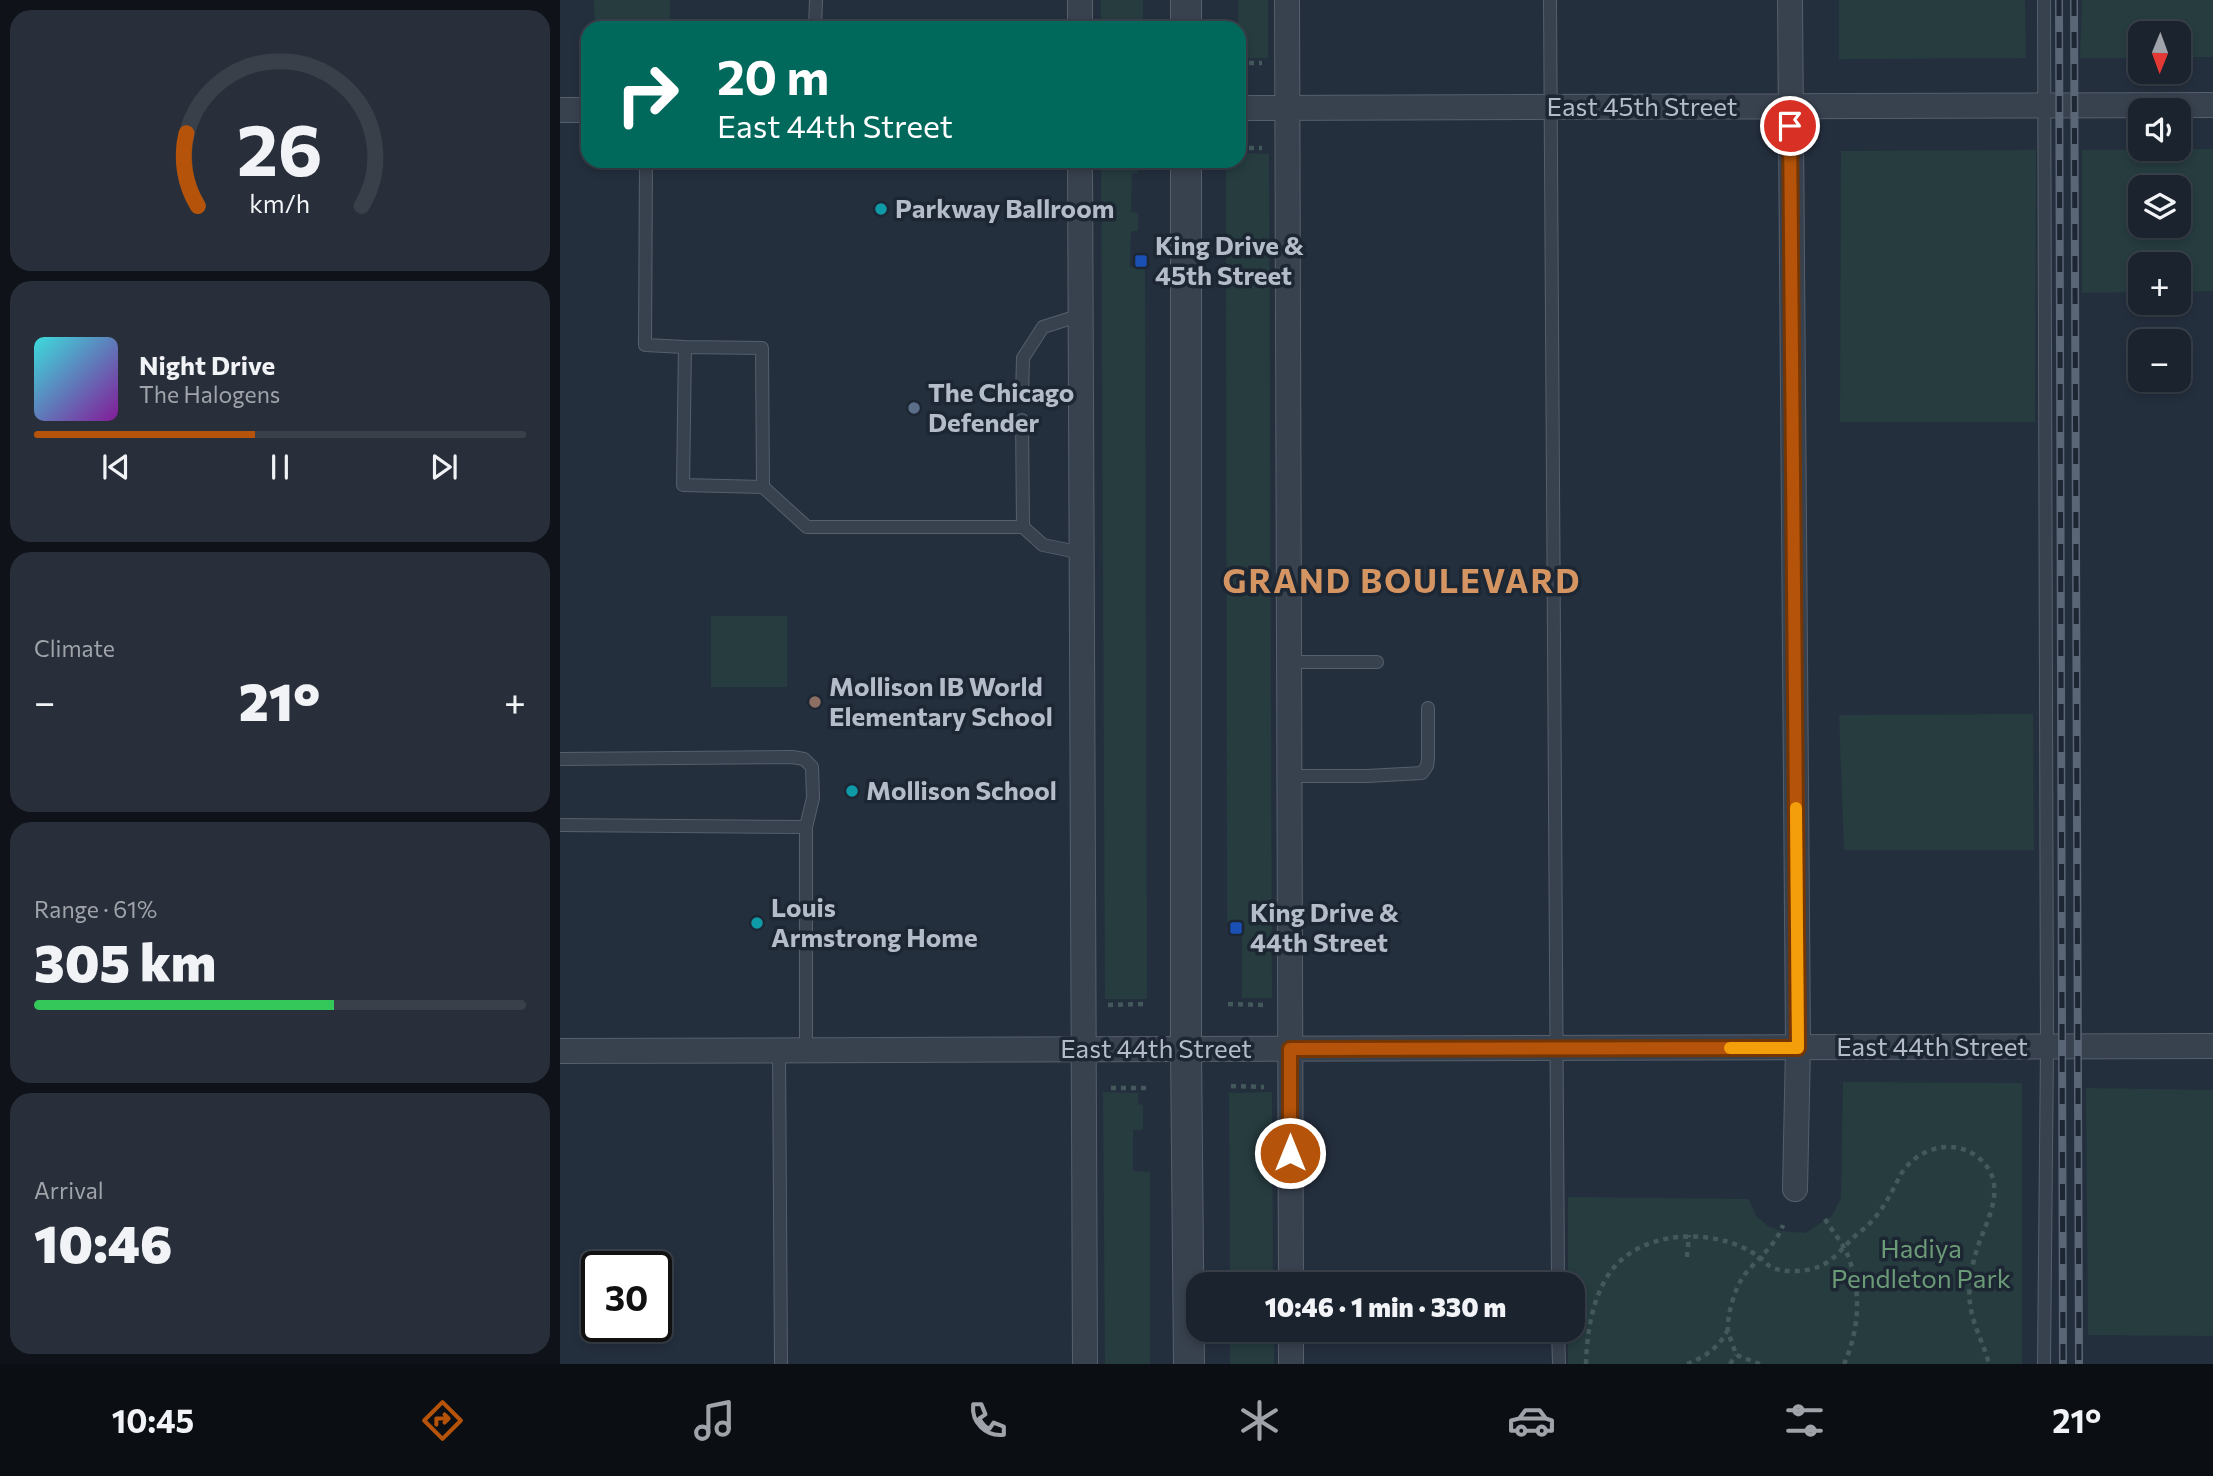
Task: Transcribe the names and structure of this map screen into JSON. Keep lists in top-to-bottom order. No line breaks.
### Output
{"streets":{"street":["East 45th Street","East 44th Street"]},"districts":["GRAND BOULEVARD"],"parks":["Hadiya Pendleton Park"],"places":{"other":["Parkway Ballroom","The Chicago Defender","Mollison IB World Elementary School","Mollison School","Louis Armstrong Home"],"transit":["King Drive & 45th Street","King Drive & 44th Street"]},"north":"bottom","page":{"map_buttons":["+","−"],"turn":["20 m","East 44th Street"],"song":["Night Drive","The Halogens"],"tile":["Climate",["Range · 61%","305 km"],["Arrival","10:46"]],"heat":["−","21°","+"],"limit":"30","trip":"10:46 · 1 min · 330 m","tabs":["10:45","21°"],"gauge":["26","km/h"]}}
